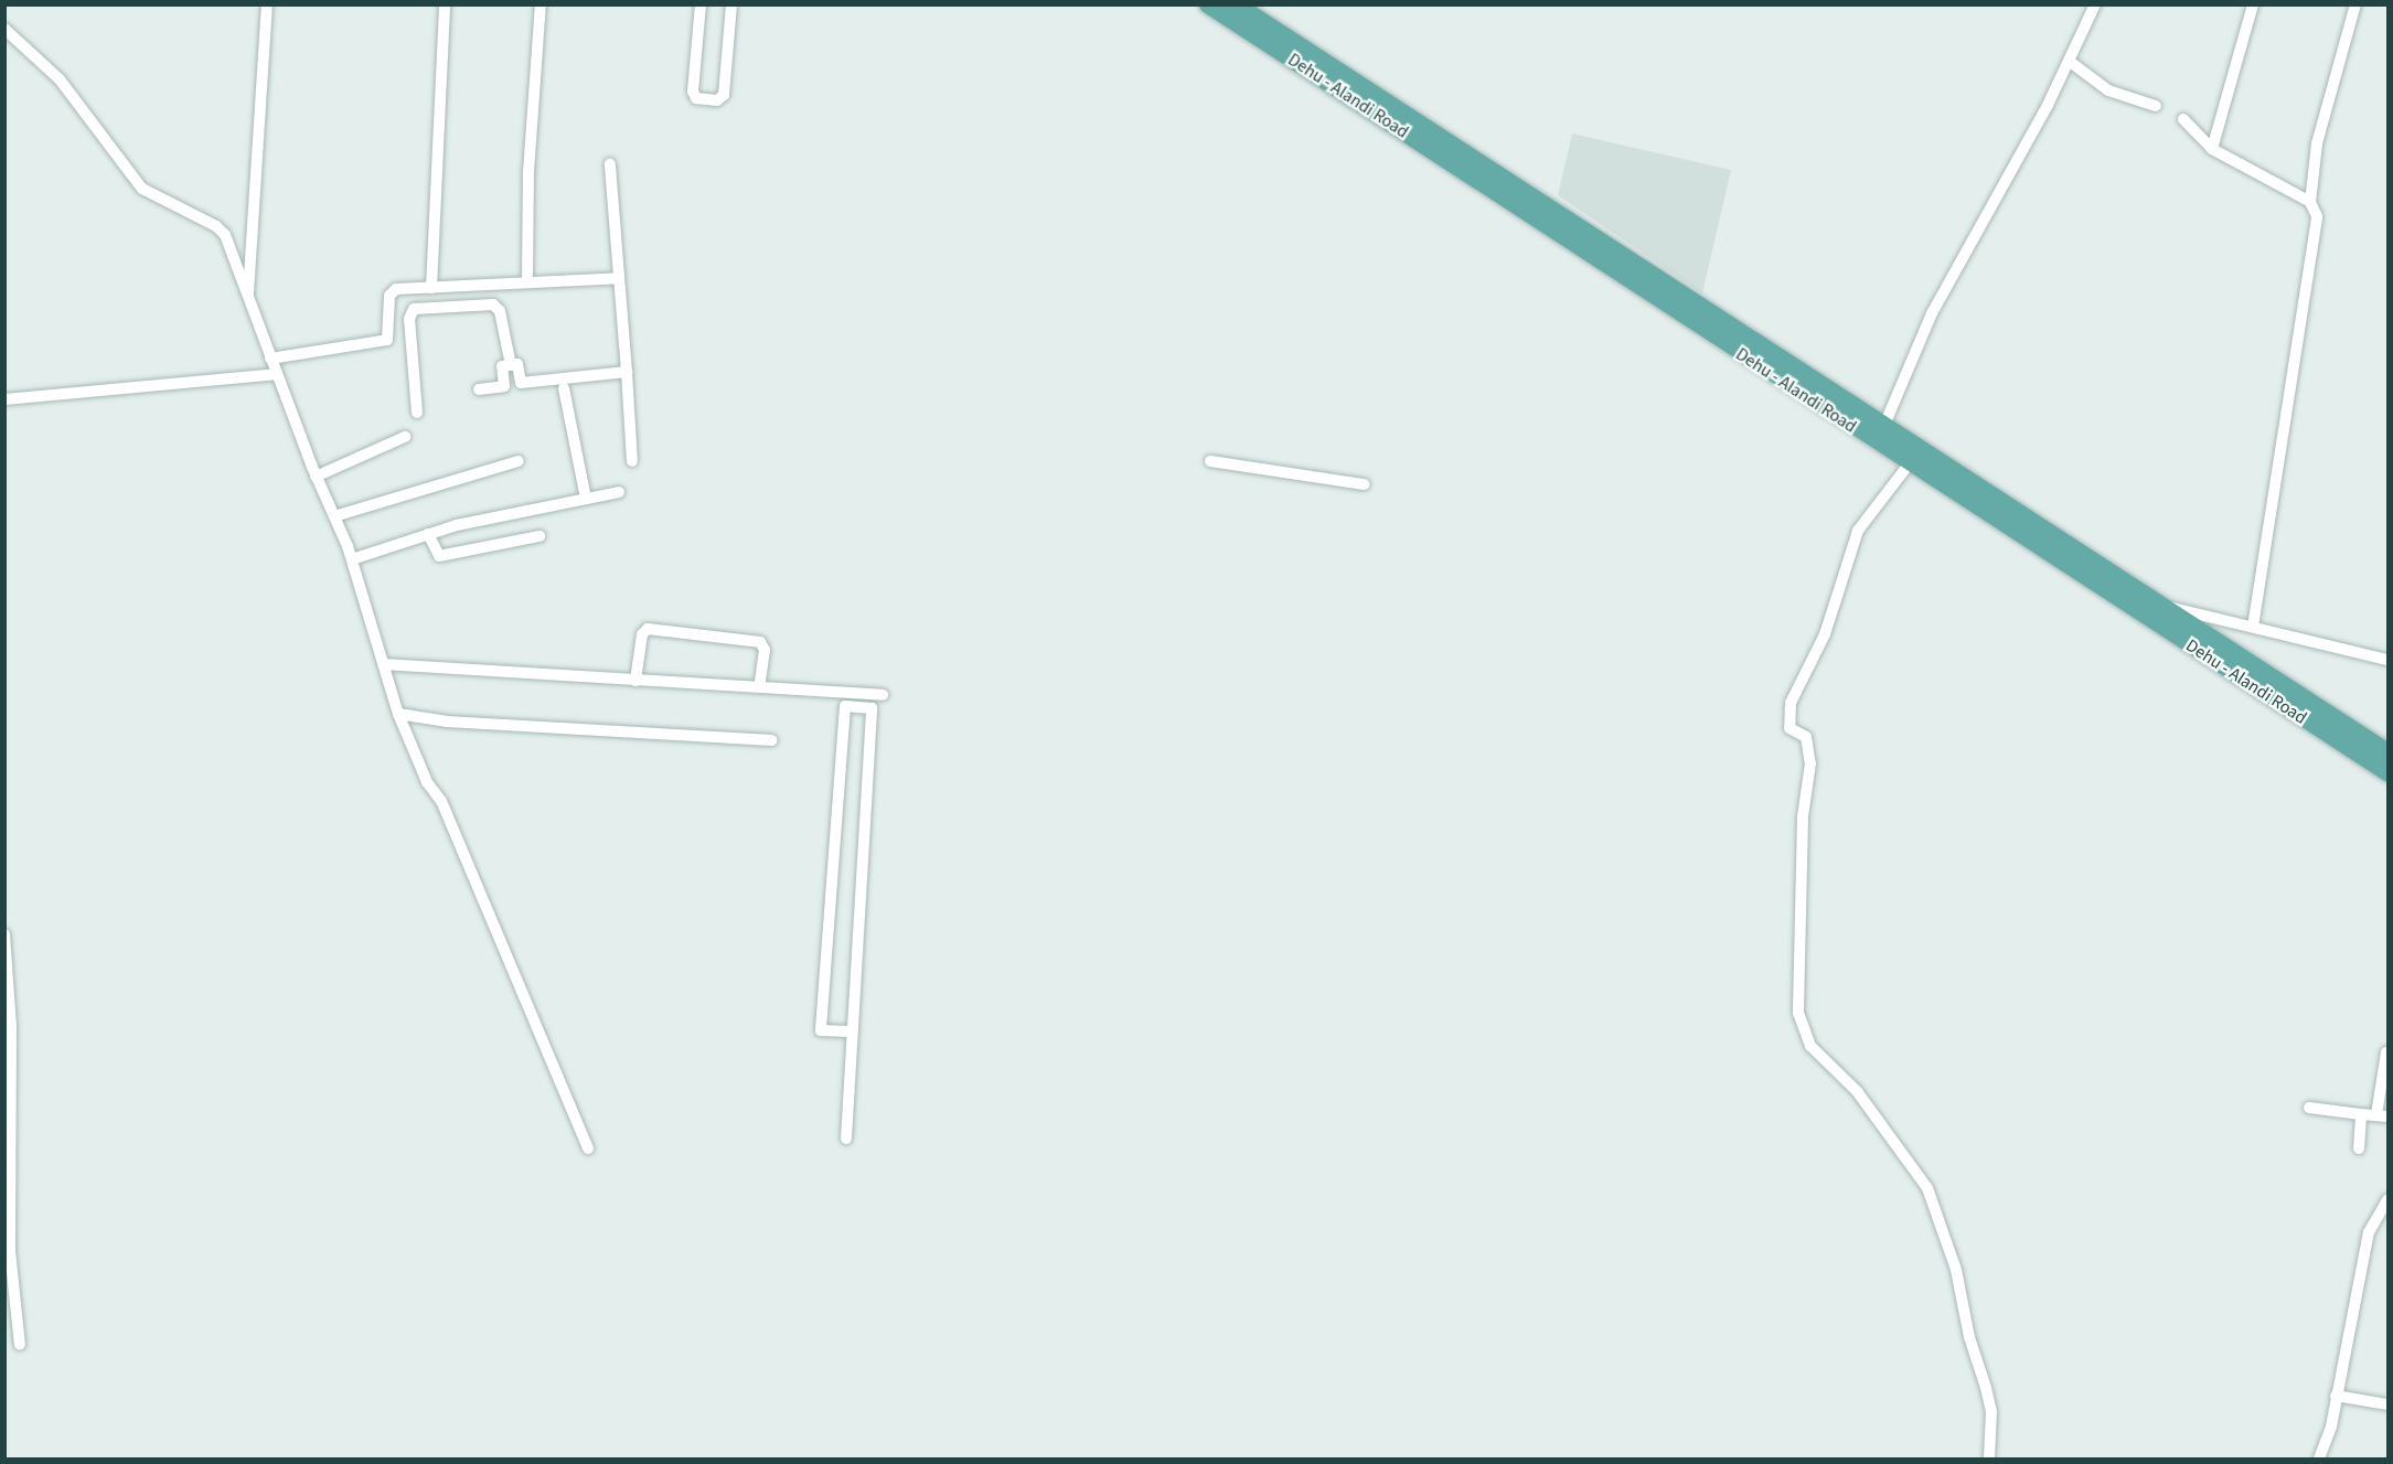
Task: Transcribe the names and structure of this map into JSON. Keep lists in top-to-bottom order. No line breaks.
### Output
{"streets":{"main road":["Dehu - Alandi Road"]}}
